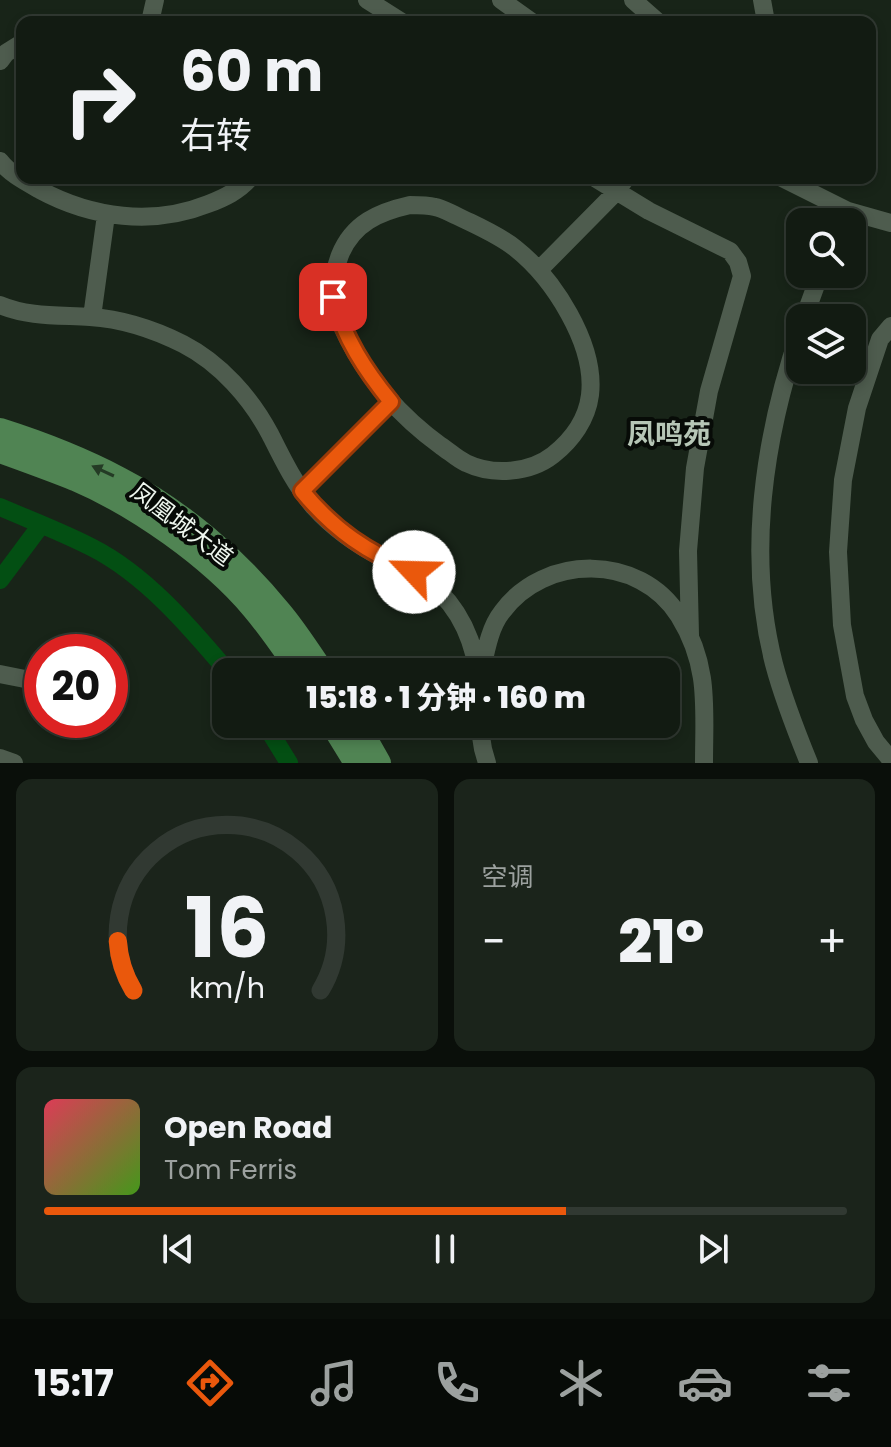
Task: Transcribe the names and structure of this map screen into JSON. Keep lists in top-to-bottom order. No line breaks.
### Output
{"streets":{"main road":["凤凰城大道"]},"districts":["凤鸣苑"],"page":{"turn":["60 m","右转"],"limit":"20","trip":"15:18 · 1 分钟 · 160 m","tile":"空调","heat":["−","21°","+"],"song":["Open Road","Tom Ferris"],"tabs":"15:17","gauge":["16","km/h"]}}
